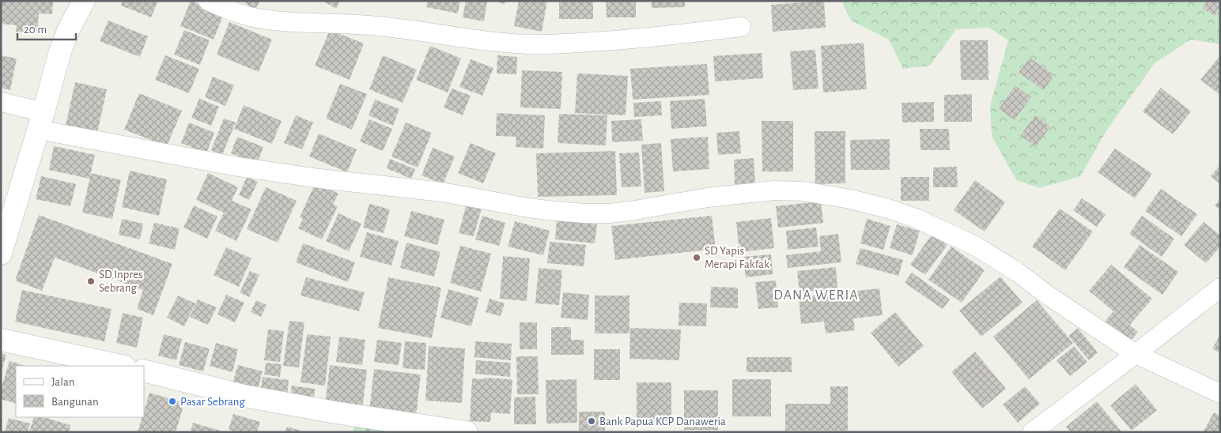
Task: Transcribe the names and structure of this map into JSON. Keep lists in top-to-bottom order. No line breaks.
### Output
{"districts":["DANA WERIA"],"places":["SD Yapis Merapi Fakfak","SD Inpres Sebrang","Pasar Sebrang","Bank Papua KCP Danaweria"],"legend":["Jalan","Bangunan"],"scale_bar":"20 m"}
